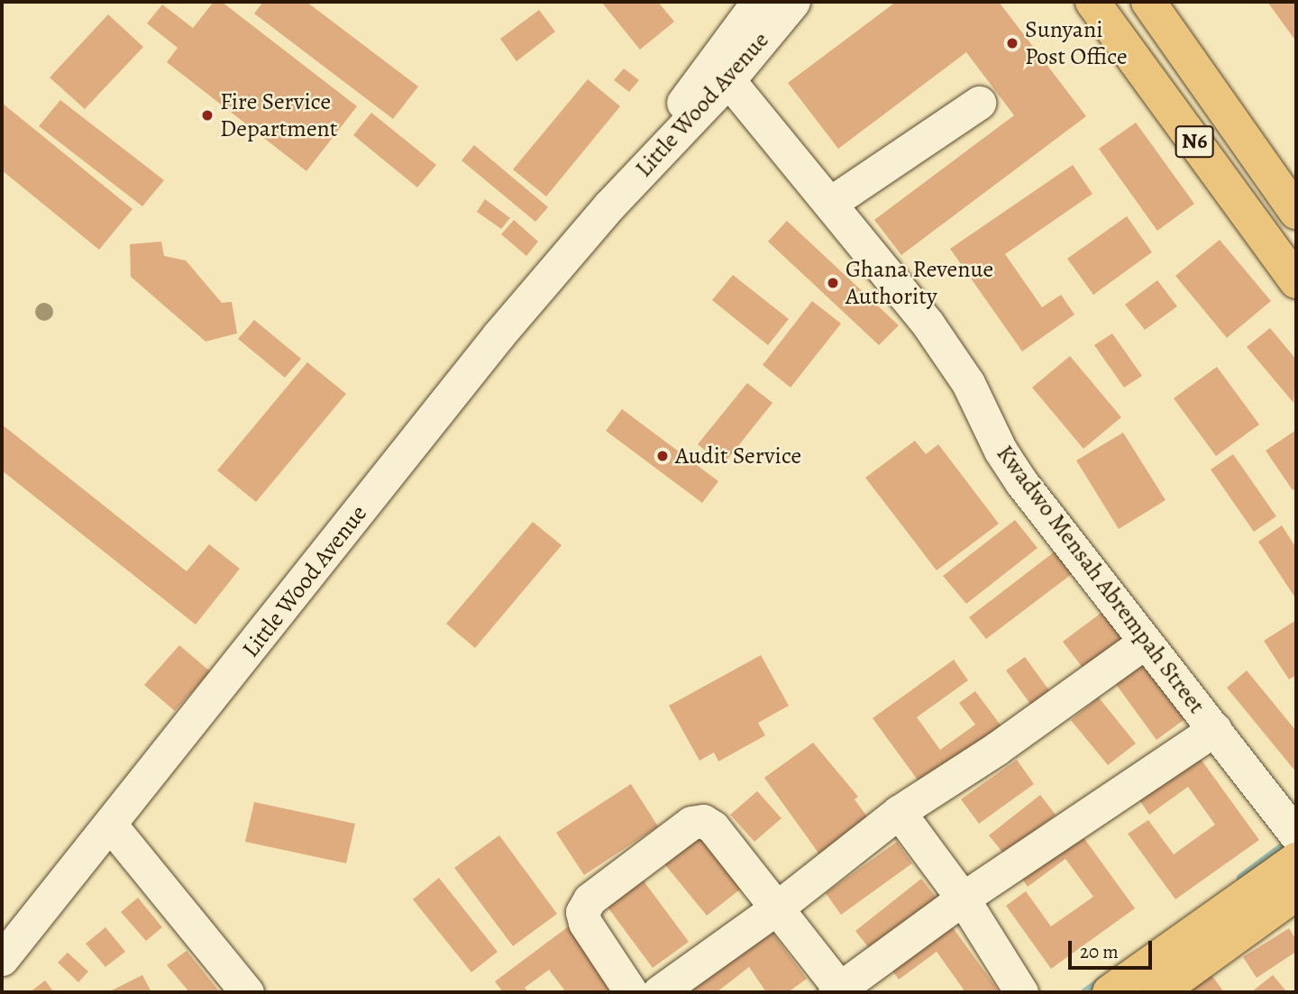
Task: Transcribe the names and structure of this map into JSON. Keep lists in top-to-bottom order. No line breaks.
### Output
{"streets":{"highway":["N6"],"street":["Little Wood Avenue","Kwadwo Mensah Abrempah Street"]},"crossings":[["Little Wood Avenue","Kwadwo Mensah Abrempah Street"]],"places":["Sunyani Post Office","Fire Service Department","Ghana Revenue Authority","Audit Service"],"scale_bar":"20 m"}
